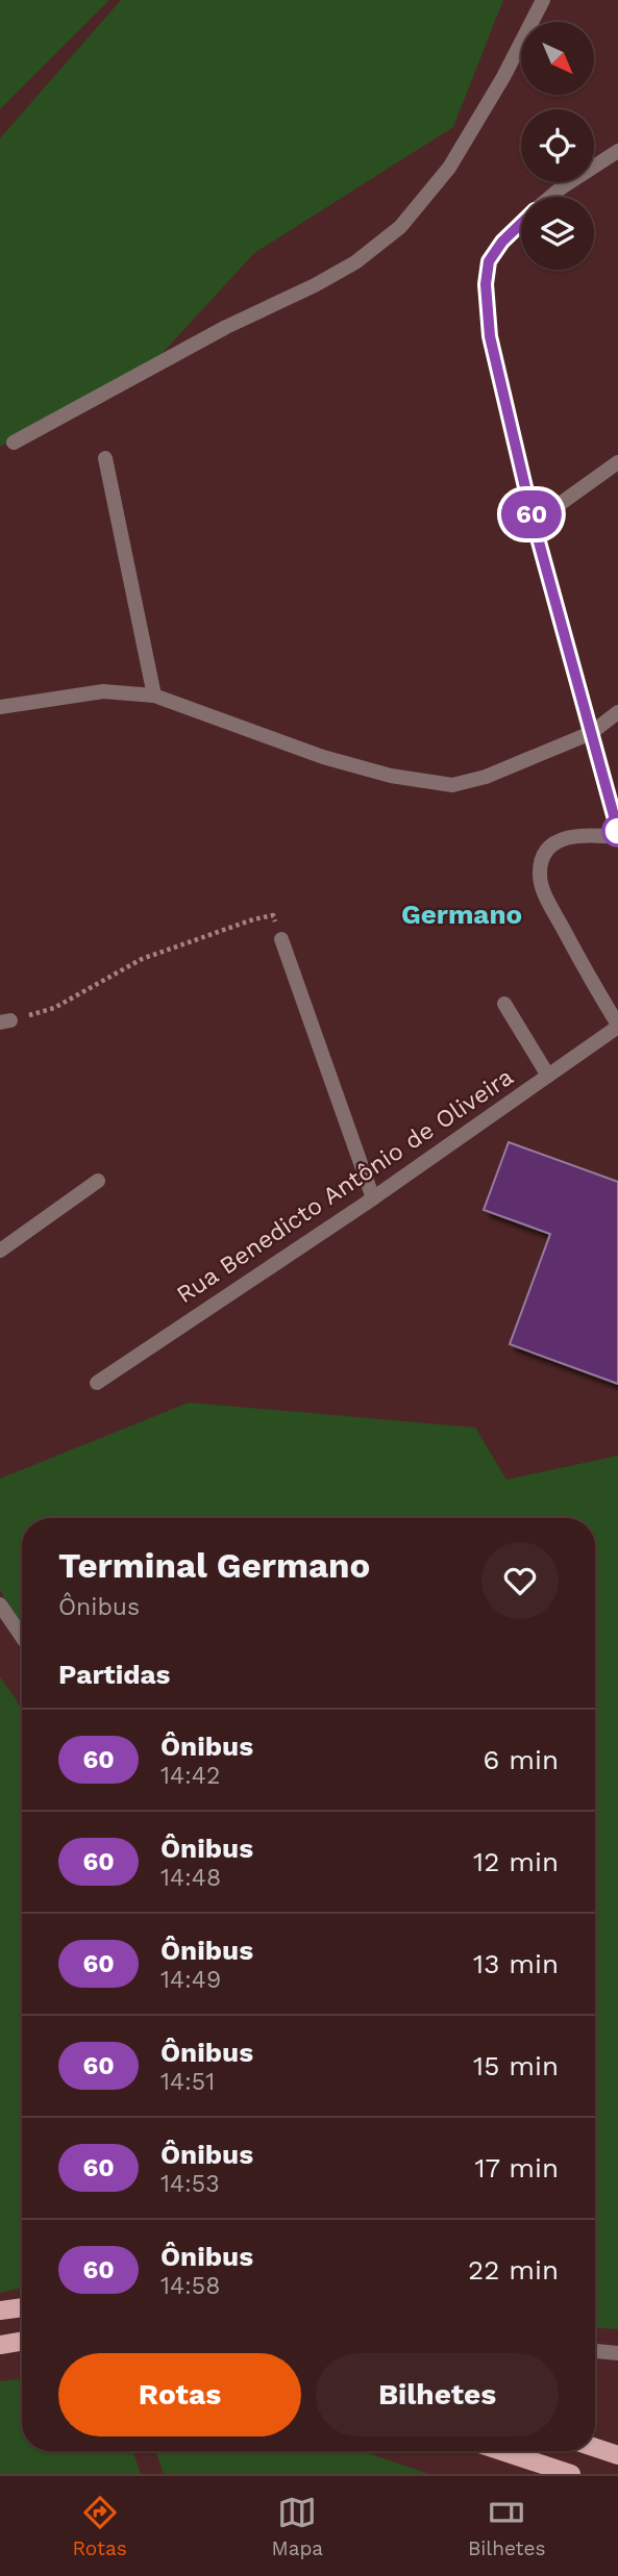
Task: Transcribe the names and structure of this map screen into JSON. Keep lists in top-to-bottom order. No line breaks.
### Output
{"streets":{"street":["Rua Benedicto Antônio de Oliveira"]},"districts":["Germano"],"lines":["bus line 60"],"north":"bottom right","page":{"on_map":"60","heading":[["Terminal Germano","Ônibus"],"Partidas"],"list":[{"mark":"60","name":"Ônibus","note":"14:42","value":"6 min"},{"mark":"60","name":"Ônibus","note":"14:48","value":"12 min"},{"mark":"60","name":"Ônibus","note":"14:49","value":"13 min"},{"mark":"60","name":"Ônibus","note":"14:51","value":"15 min"},{"mark":"60","name":"Ônibus","note":"14:53","value":"17 min"},{"mark":"60","name":"Ônibus","note":"14:58","value":"22 min"}],"buttons":["Rotas","Bilhetes"],"tabs":["Rotas","Mapa","Bilhetes"]}}
